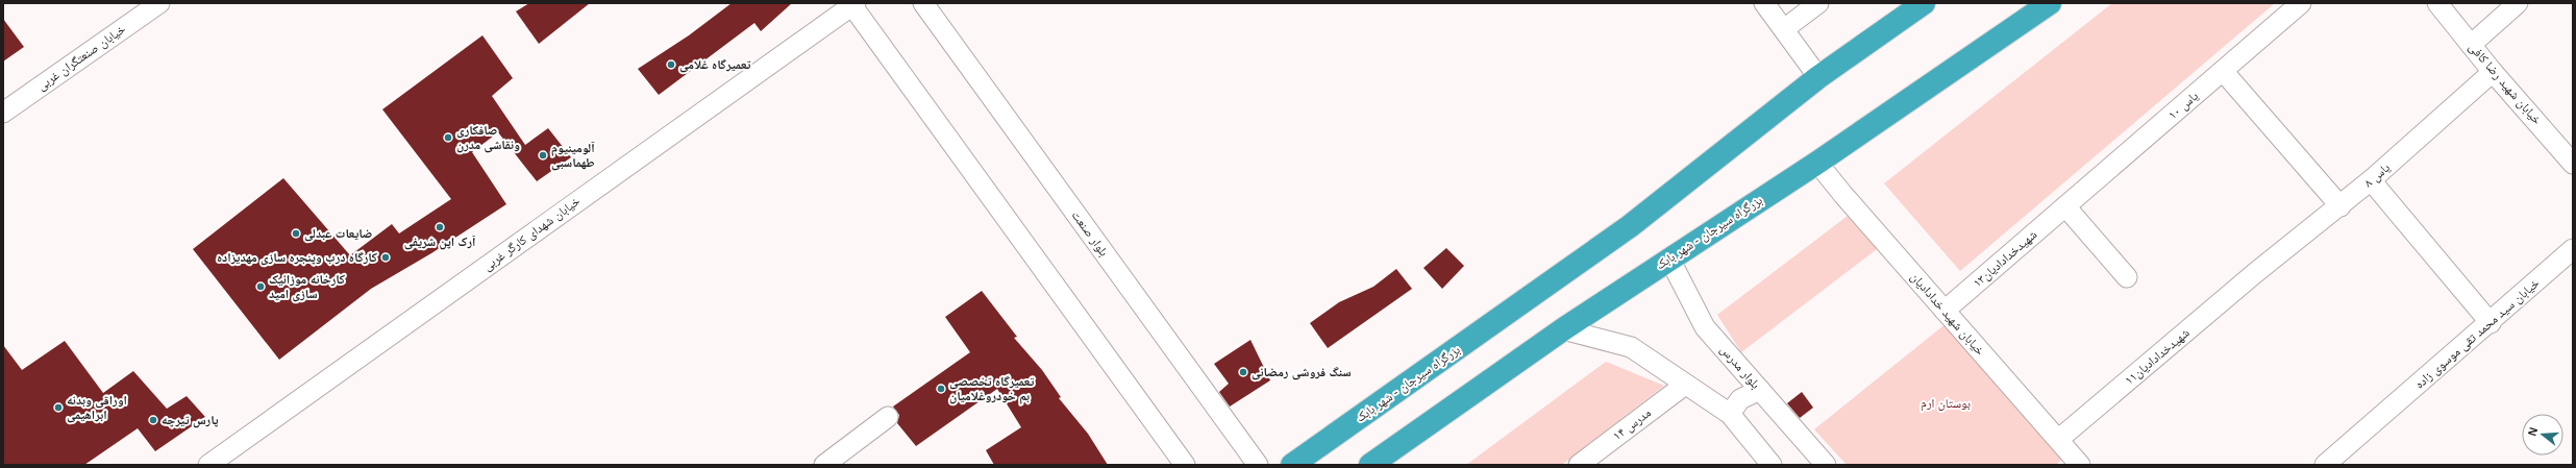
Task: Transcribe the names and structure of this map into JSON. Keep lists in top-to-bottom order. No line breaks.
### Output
{"streets":{"highway":["بزرگراه سیرجان - شهر بابک"],"street":["خیابان صنعتگران غربی","خیابان شهید رضا کافی","یاس ۱۰","یاس ۸","خیابان شهدای کارگر غربی","بلوار صنعت","شهیدخدادادیان۱۳","خیابان شهید خدادادیان","خیابان سید محمد تقی موسوی زاده","شهیدخدادادیان۱۱","بلوار مدرس","مدرس ۱۴"]},"crossings":[["خیابان شهید رضا کافی","یاس ۸"],["یاس ۱۰","شهیدخدادادیان۱۳"],["یاس ۸","شهیدخدادادیان۱۱"],["بزرگراه سیرجان - شهر بابک","خیابان شهید خدادادیان"],["بزرگراه سیرجان - شهر بابک","بلوار مدرس"],["شهیدخدادادیان۱۳","خیابان شهید خدادادیان"],["خیابان شهید خدادادیان","شهیدخدادادیان۱۱"]],"parks":["بوستان ارم"],"places":["تعمیرگاه غلامی","صافکاری ونقاشی مدرن","آلومینیوم طهماسبی","آرک اپن شریفی","ضایعات عبدلی","کارگاه درب وپنجره سازی مهدیزاده","کارخانه موزائیک سازی امید","سنگ فروشی رمضانی","تعمیرگاه تخصصی بم خودروغلامیان","اوراقی وبدنه ابراهیمی","پارس تیرچه"],"north":"left"}
